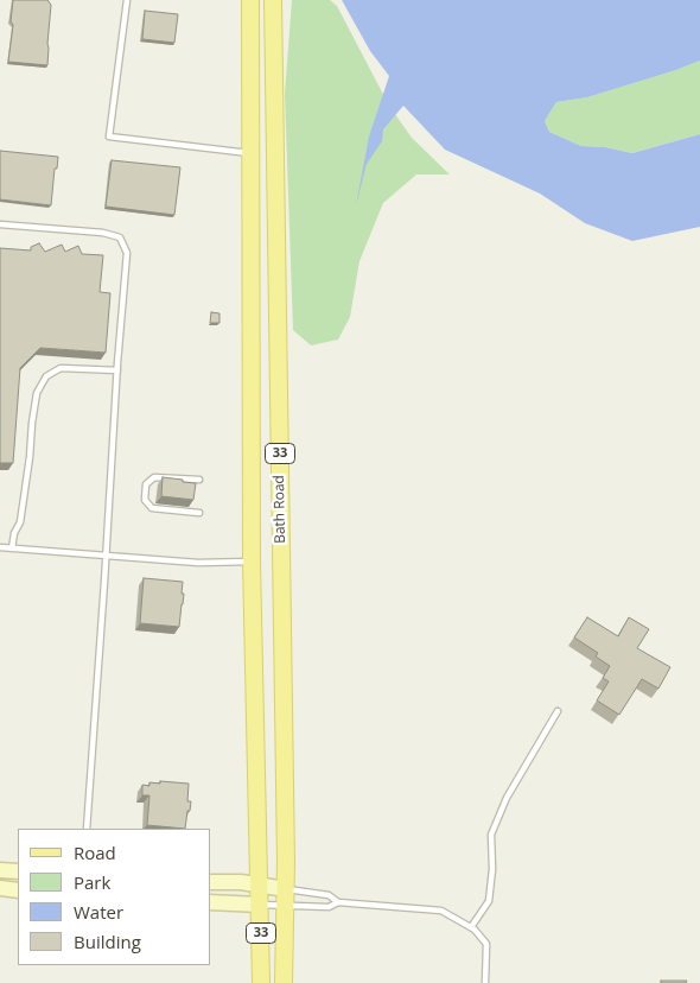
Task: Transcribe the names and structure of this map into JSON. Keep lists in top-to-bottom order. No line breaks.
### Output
{"streets":{"main road":["33","Bath Road"]},"legend":["Road","Park","Water","Building"]}
